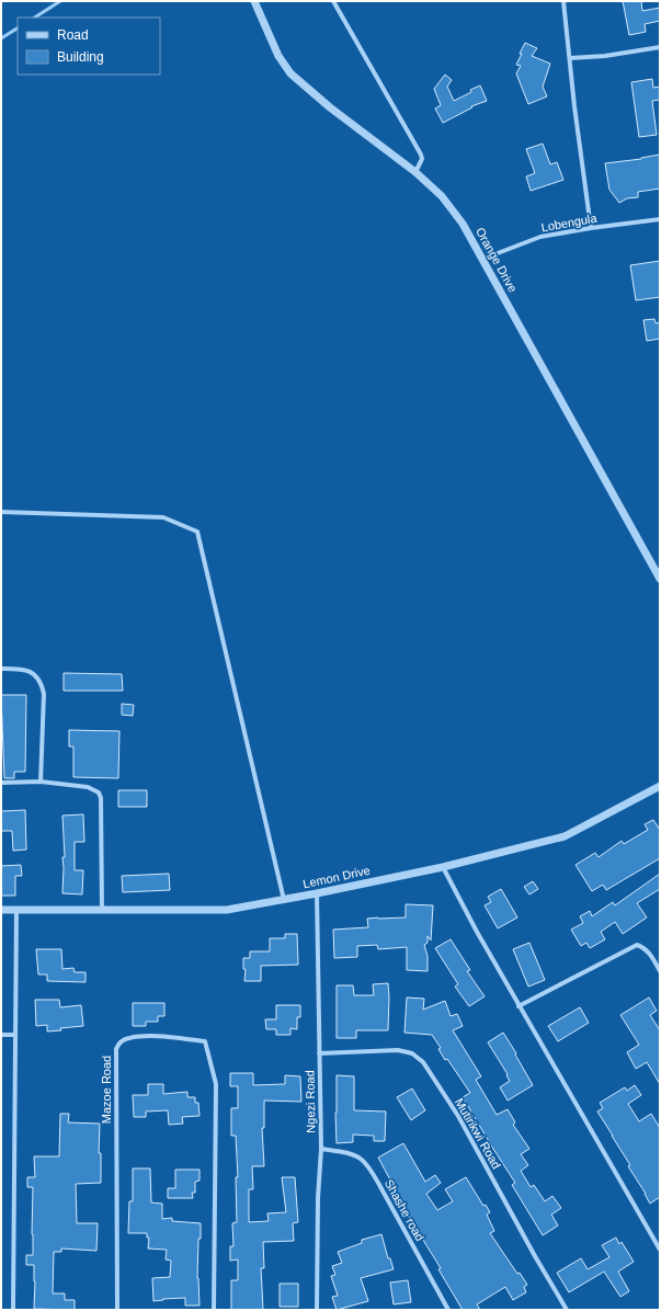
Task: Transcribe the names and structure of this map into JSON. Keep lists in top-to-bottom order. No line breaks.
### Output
{"streets":{"street":["Lobengula","Orange Drive","Lemon Drive","Mazoe Road","Ngezi Road","Mutirikwi Road","Shashe road"]},"crossings":[["Lobengula","Orange Drive"],["Lemon Drive","Ngezi Road"],["Ngezi Road","Mutirikwi Road"],["Ngezi Road","Shashe road"]],"legend":["Road","Building"]}
